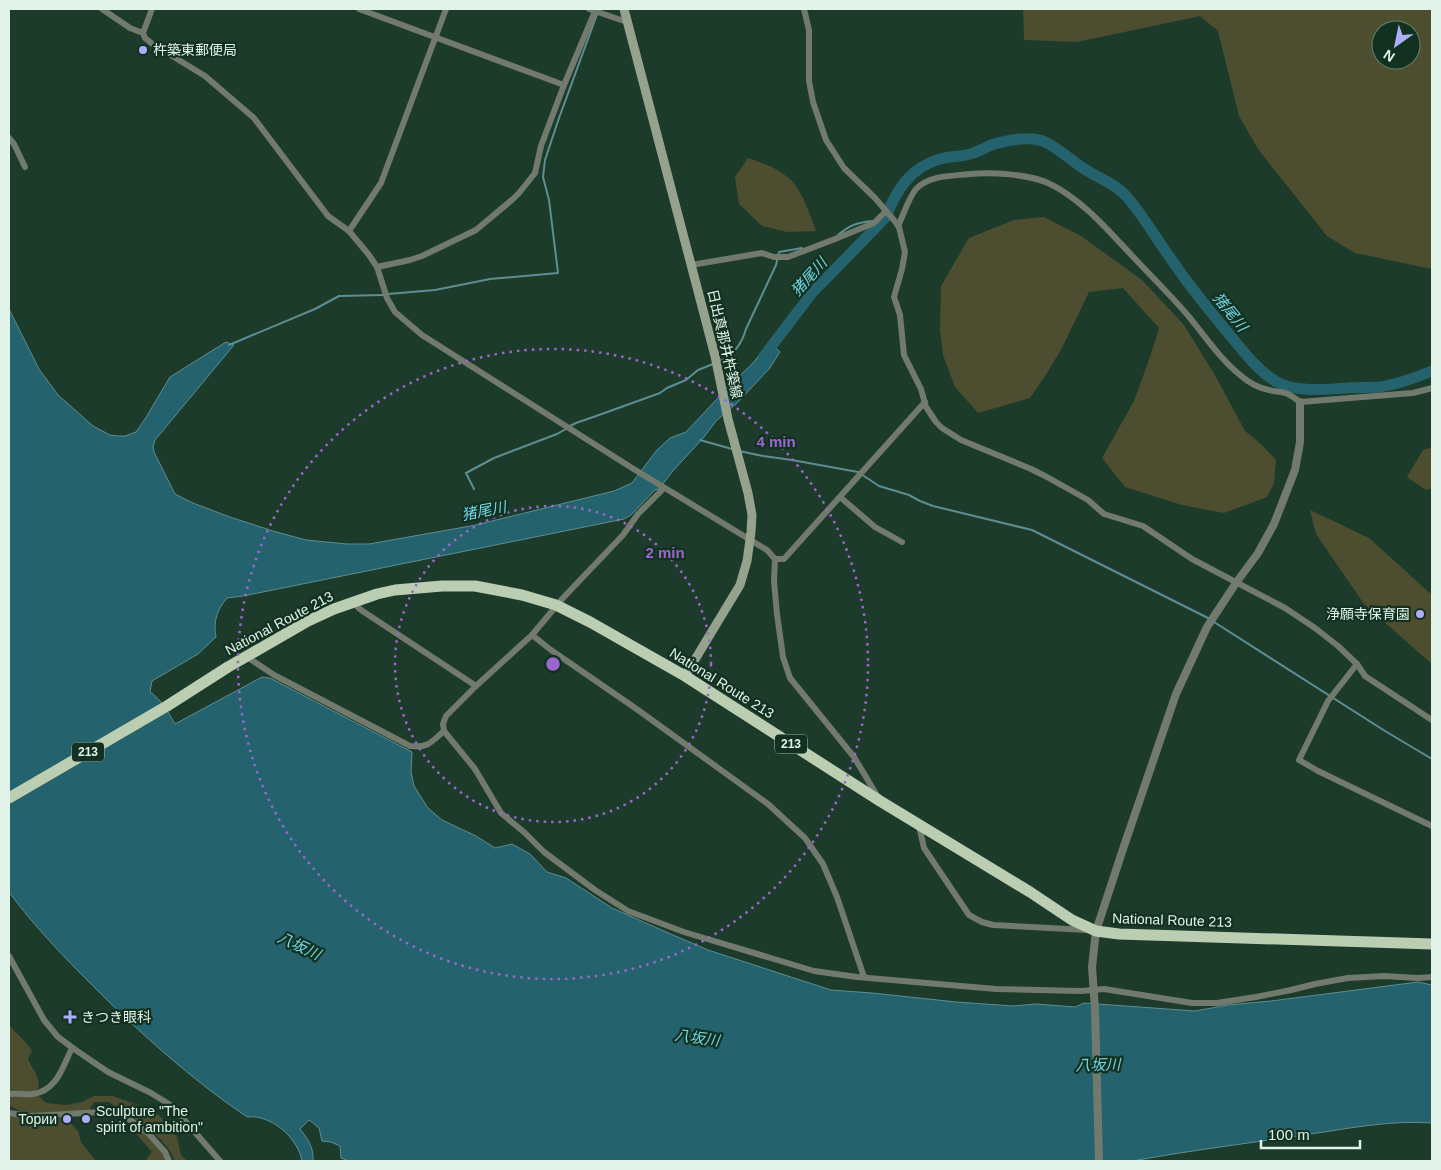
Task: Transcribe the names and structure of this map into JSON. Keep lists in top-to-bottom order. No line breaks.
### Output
{"streets":{"highway":["National Route 213","213"],"main road":["日出真那井杵築線"]},"crossings":[["日出真那井杵築線","National Route 213"]],"water":["猪尾川","八坂川"],"places":{"other":["杵築東郵便局","浄願寺保育園","Тории","Sculpture \"The spirit of ambition\""],"health":["きつき眼科"]},"scale_bar":"100 m","north":"bottom left","rings":["4 min","2 min"]}
